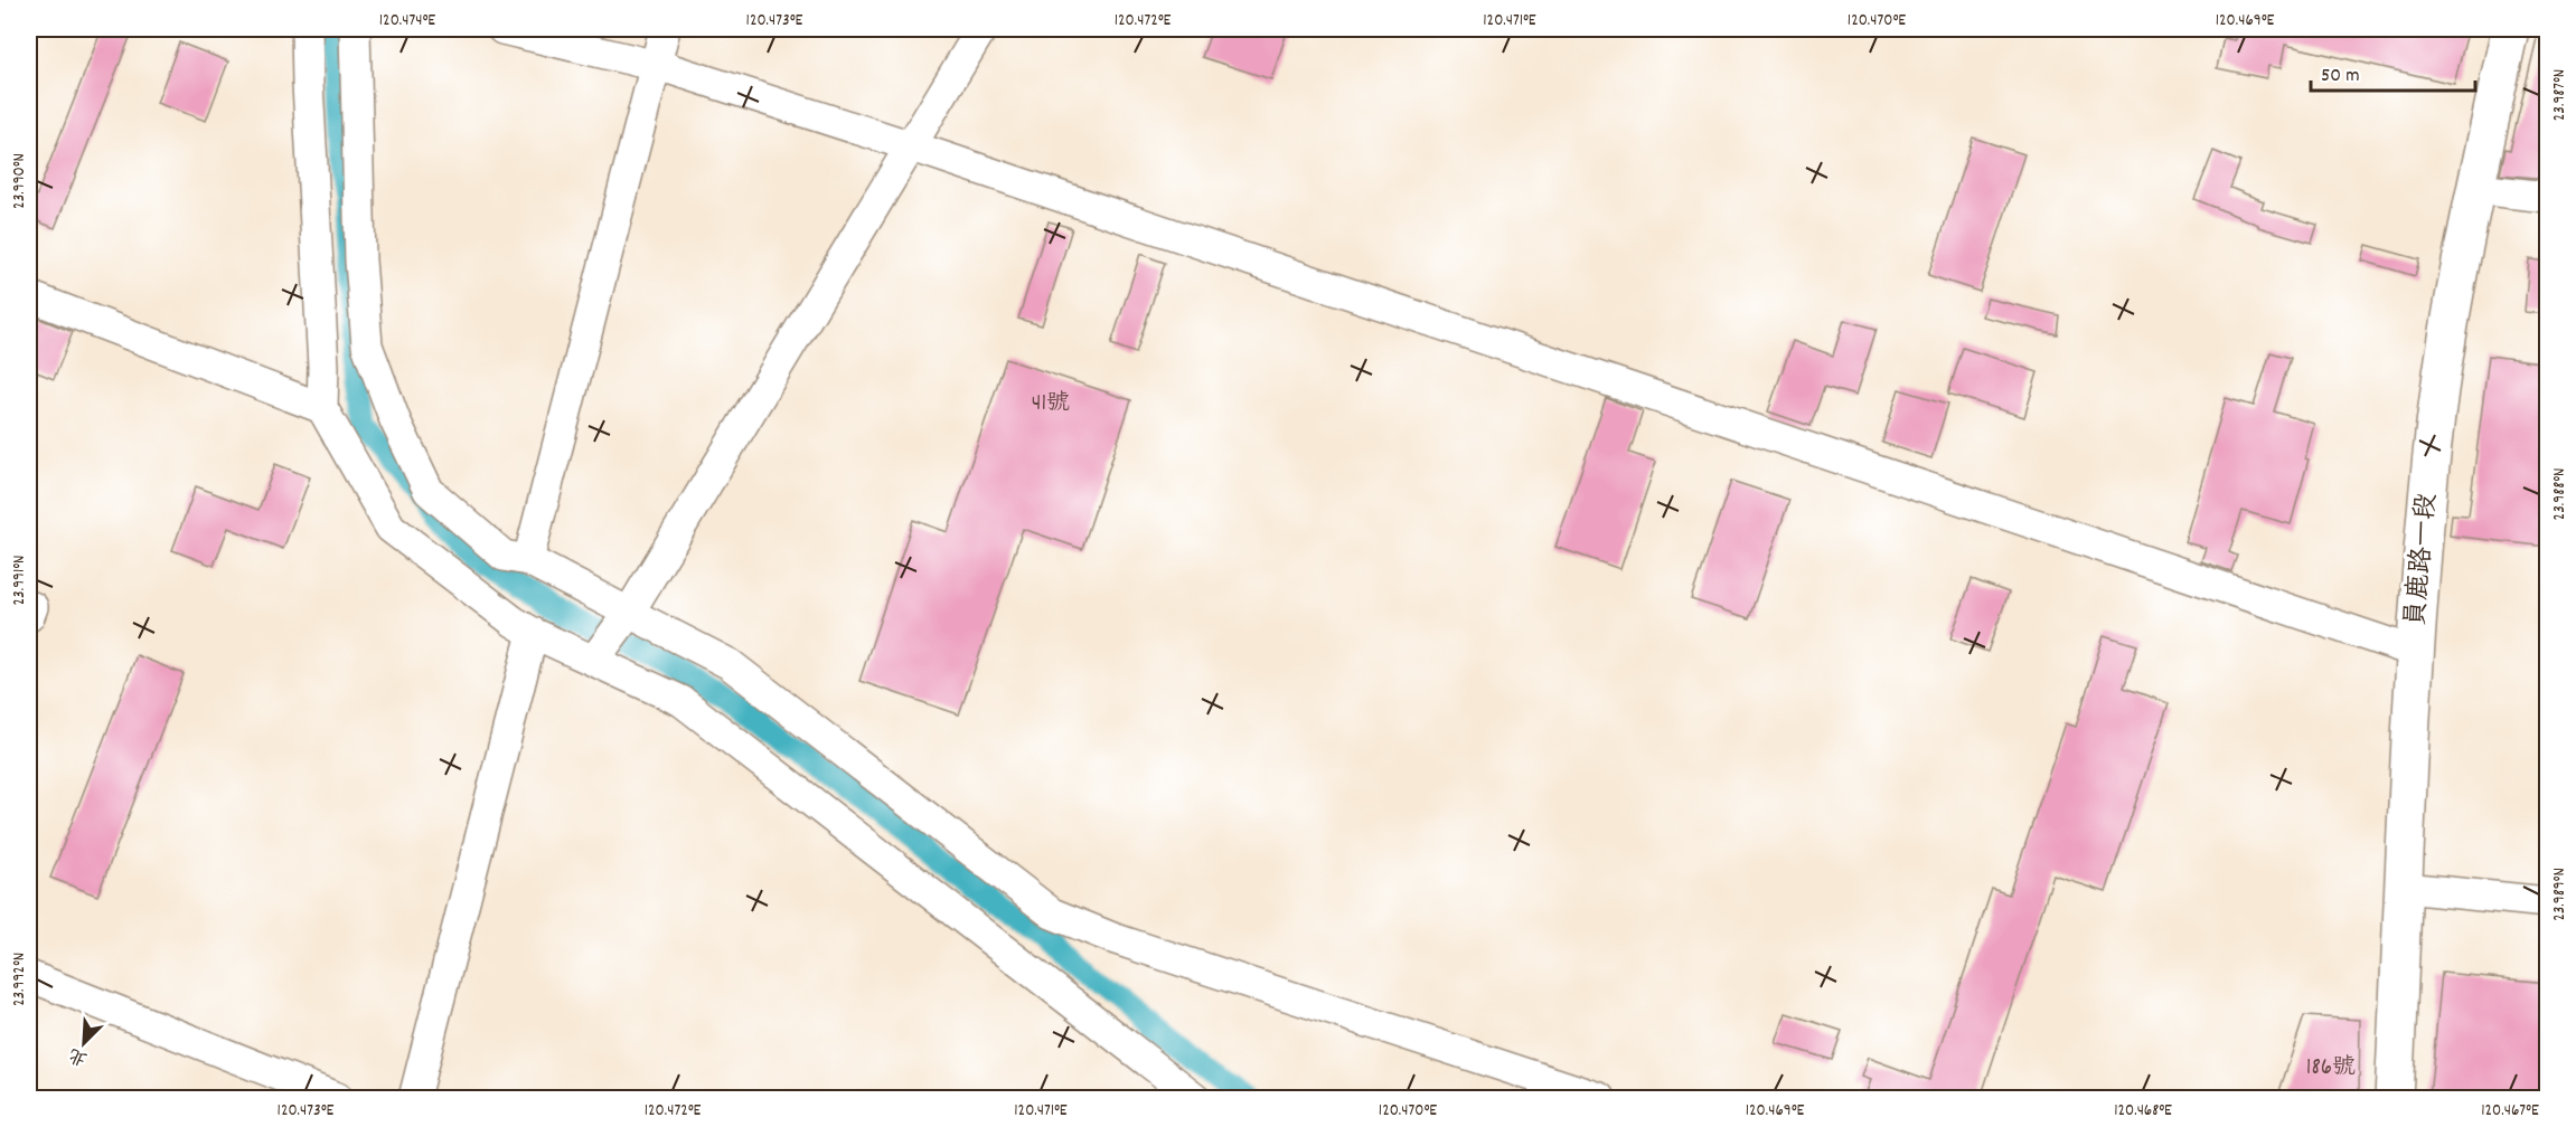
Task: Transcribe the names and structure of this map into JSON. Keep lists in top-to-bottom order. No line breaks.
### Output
{"streets":{"main road":["員鹿路一段"]},"house_numbers":["41號","186號"],"scale_bar":"50 m","north":"bottom left","coordinates":["120.474°E","120.473°E","120.472°E","120.471°E","120.470°E","120.469°E","23.987°N","23.990°N","23.988°N","23.991°N","23.989°N","23.992°N","120.468°E","120.467°E"]}
